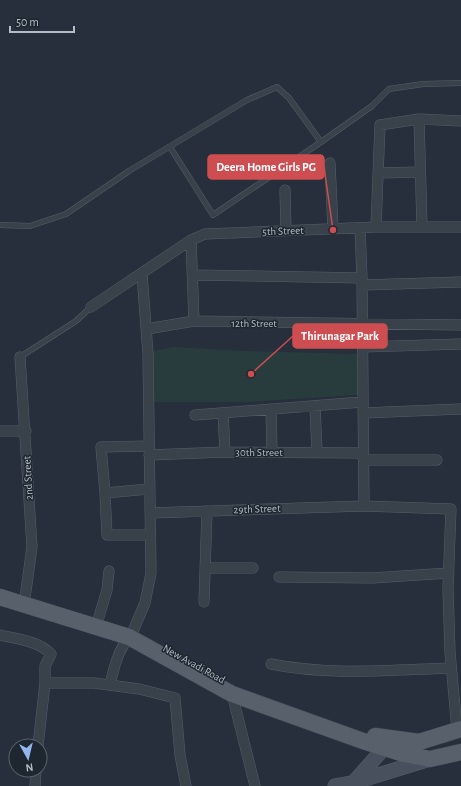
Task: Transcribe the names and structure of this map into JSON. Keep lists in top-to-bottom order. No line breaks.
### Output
{"streets":{"main road":["New Avadi Road"],"street":["5th Street","12th Street","30th Street","2nd Street","29th Street"]},"crossings":[["2nd Street","New Avadi Road"]],"places":["Deera Home Girls PG","Thirunagar Park"],"scale_bar":"50 m","north":"bottom"}
